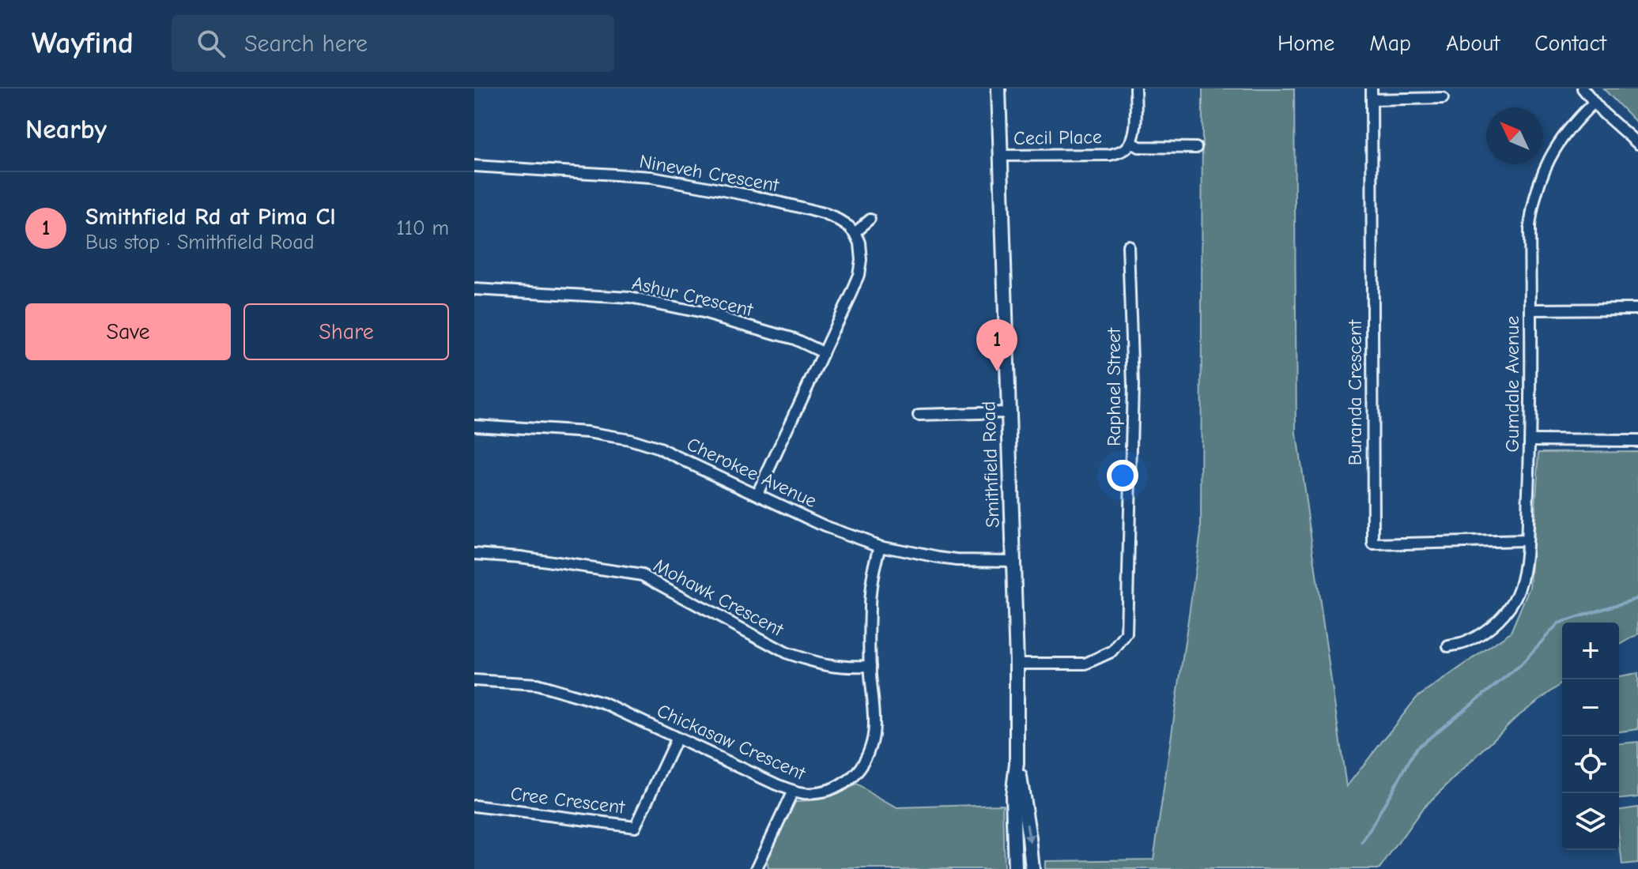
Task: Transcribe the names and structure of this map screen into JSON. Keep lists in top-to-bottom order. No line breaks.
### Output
{"streets":{"main road":["Smithfield Road"],"street":["Cecil Place","Nineveh Crescent","Ashur Crescent","Gumdale Avenue","Raphael Street","Buranda Crescent","Cherokee Avenue","Mohawk Crescent","Chickasaw Crescent","Cree Crescent"]},"crossings":[["Cecil Place","Smithfield Road"],["Gumdale Avenue","Buranda Crescent"],["Raphael Street","Smithfield Road"],["Smithfield Road","Cherokee Avenue"],["Cherokee Avenue","Chickasaw Crescent"],["Mohawk Crescent","Chickasaw Crescent"],["Chickasaw Crescent","Cree Crescent"]],"north":"top left","page":{"header":"Wayfind","search":"Search here","nav":["Home","Map","About","Contact"],"heading":"Nearby","list":[{"mark":"1","name":"Smithfield Rd at Pima Cl","note":"Bus stop · Smithfield Road","value":"110 m"}],"buttons":["Save","Share"],"pins":"1","map_buttons":["+","−"]}}
